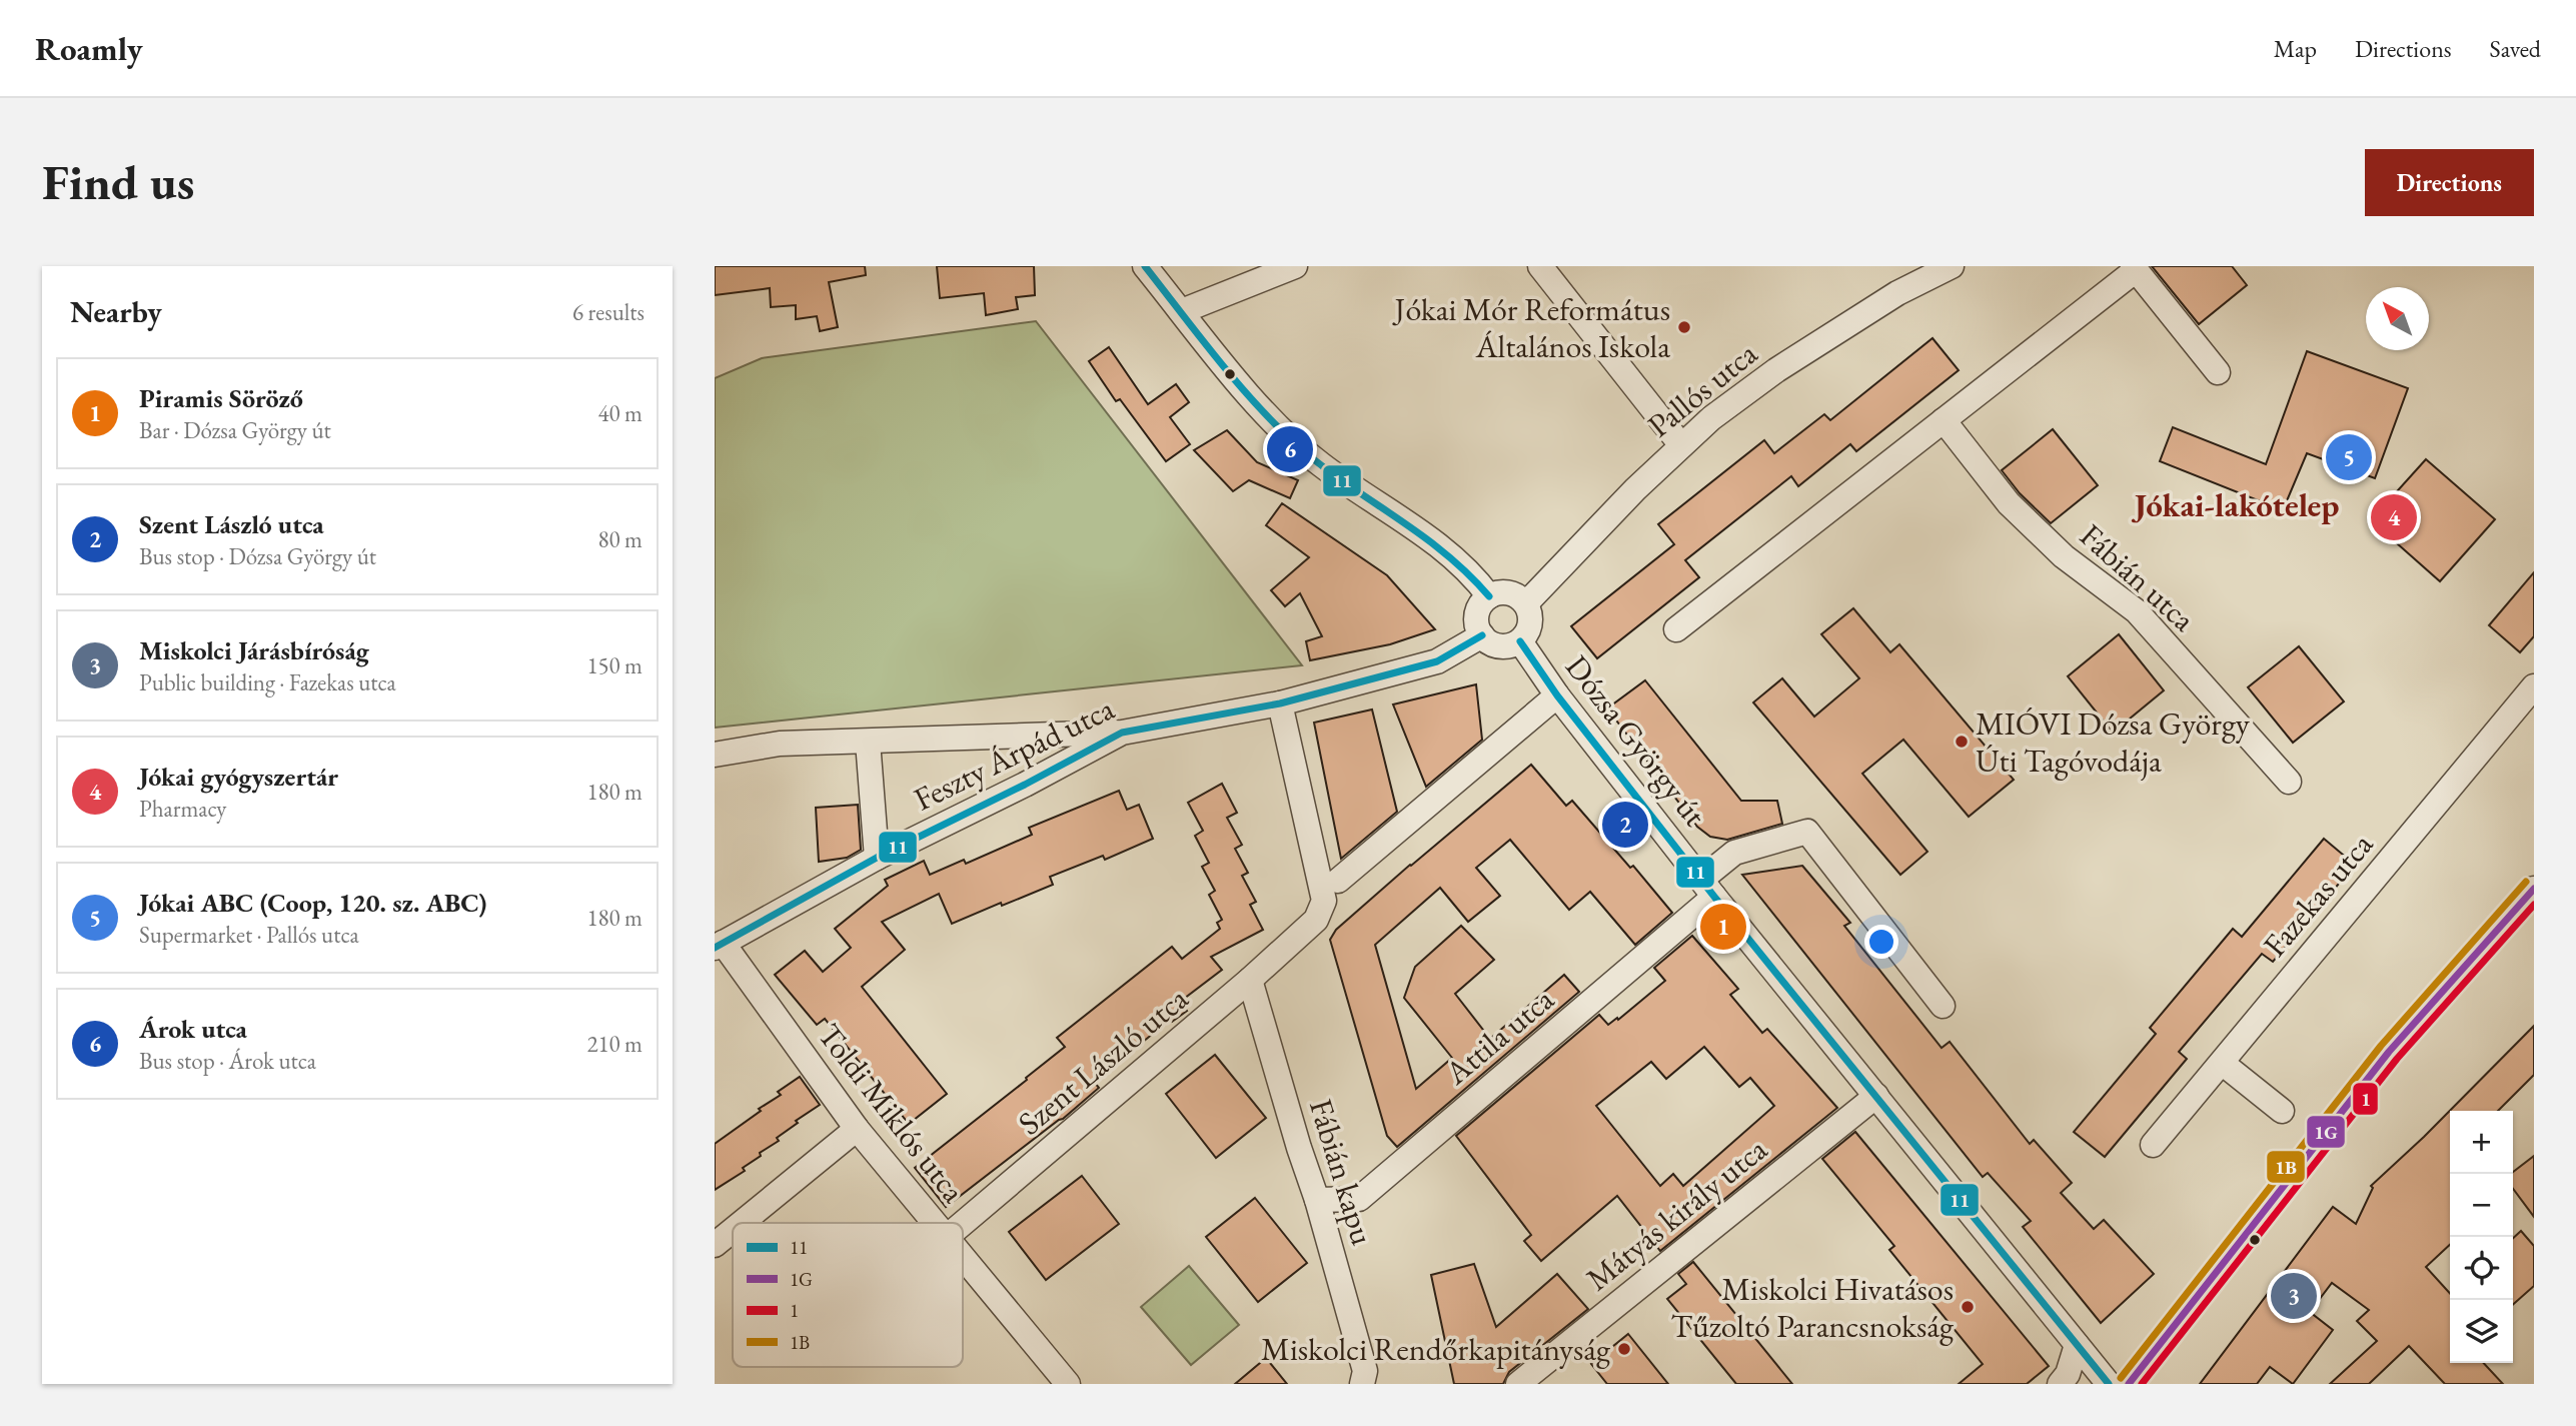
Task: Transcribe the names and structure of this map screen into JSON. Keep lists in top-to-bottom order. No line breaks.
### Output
{"streets":{"street":["Pallós utca","Fábián utca","Dózsa György út","Feszty Árpád utca","Fazekas utca","Attila utca","Szent László utca","Toldi Miklós utca","Fábián kapu","Mátyás király utca"]},"crossings":[["Pallós utca","Dózsa György út"],["Pallós utca","Feszty Árpád utca"],["Dózsa György út","Feszty Árpád utca"],["Dózsa György út","Attila utca"],["Dózsa György út","Mátyás király utca"],["Feszty Árpád utca","Szent László utca"],["Feszty Árpád utca","Toldi Miklós utca"],["Attila utca","Fábián kapu"],["Szent László utca","Fábián kapu"]],"districts":["Jókai-lakótelep"],"places":["Jókai Mór Református Általános Iskola","MIÓVI Dózsa György Úti Tagóvodája","Miskolci Hivatásos Tűzoltó Parancsnokság","Miskolci Rendőrkapitányság"],"lines":["transit line 11","transit line 1B","transit line 1G","transit line 1"],"legend":["11","1G","1","1B"],"north":"top left","page":{"header":"Roamly","nav":["Map","Directions","Saved"],"buttons":"Directions","title":"Find us","heading":["Nearby","6 results"],"list":[{"mark":"1","name":"Piramis Söröző","note":"Bar · Dózsa György út","value":"40 m"},{"mark":"2","name":"Szent László utca","note":"Bus stop · Dózsa György út","value":"80 m"},{"mark":"3","name":"Miskolci Járásbíróság","note":"Public building · Fazekas utca","value":"150 m"},{"mark":"4","name":"Jókai gyógyszertár","note":"Pharmacy","value":"180 m"},{"mark":"5","name":"Jókai ABC (Coop, 120. sz. ABC)","note":"Supermarket · Pallós utca","value":"180 m"},{"mark":"6","name":"Árok utca","note":"Bus stop · Árok utca","value":"210 m"}],"pins":["6","5","4","2","1","3"],"map_buttons":["+","−"]}}
